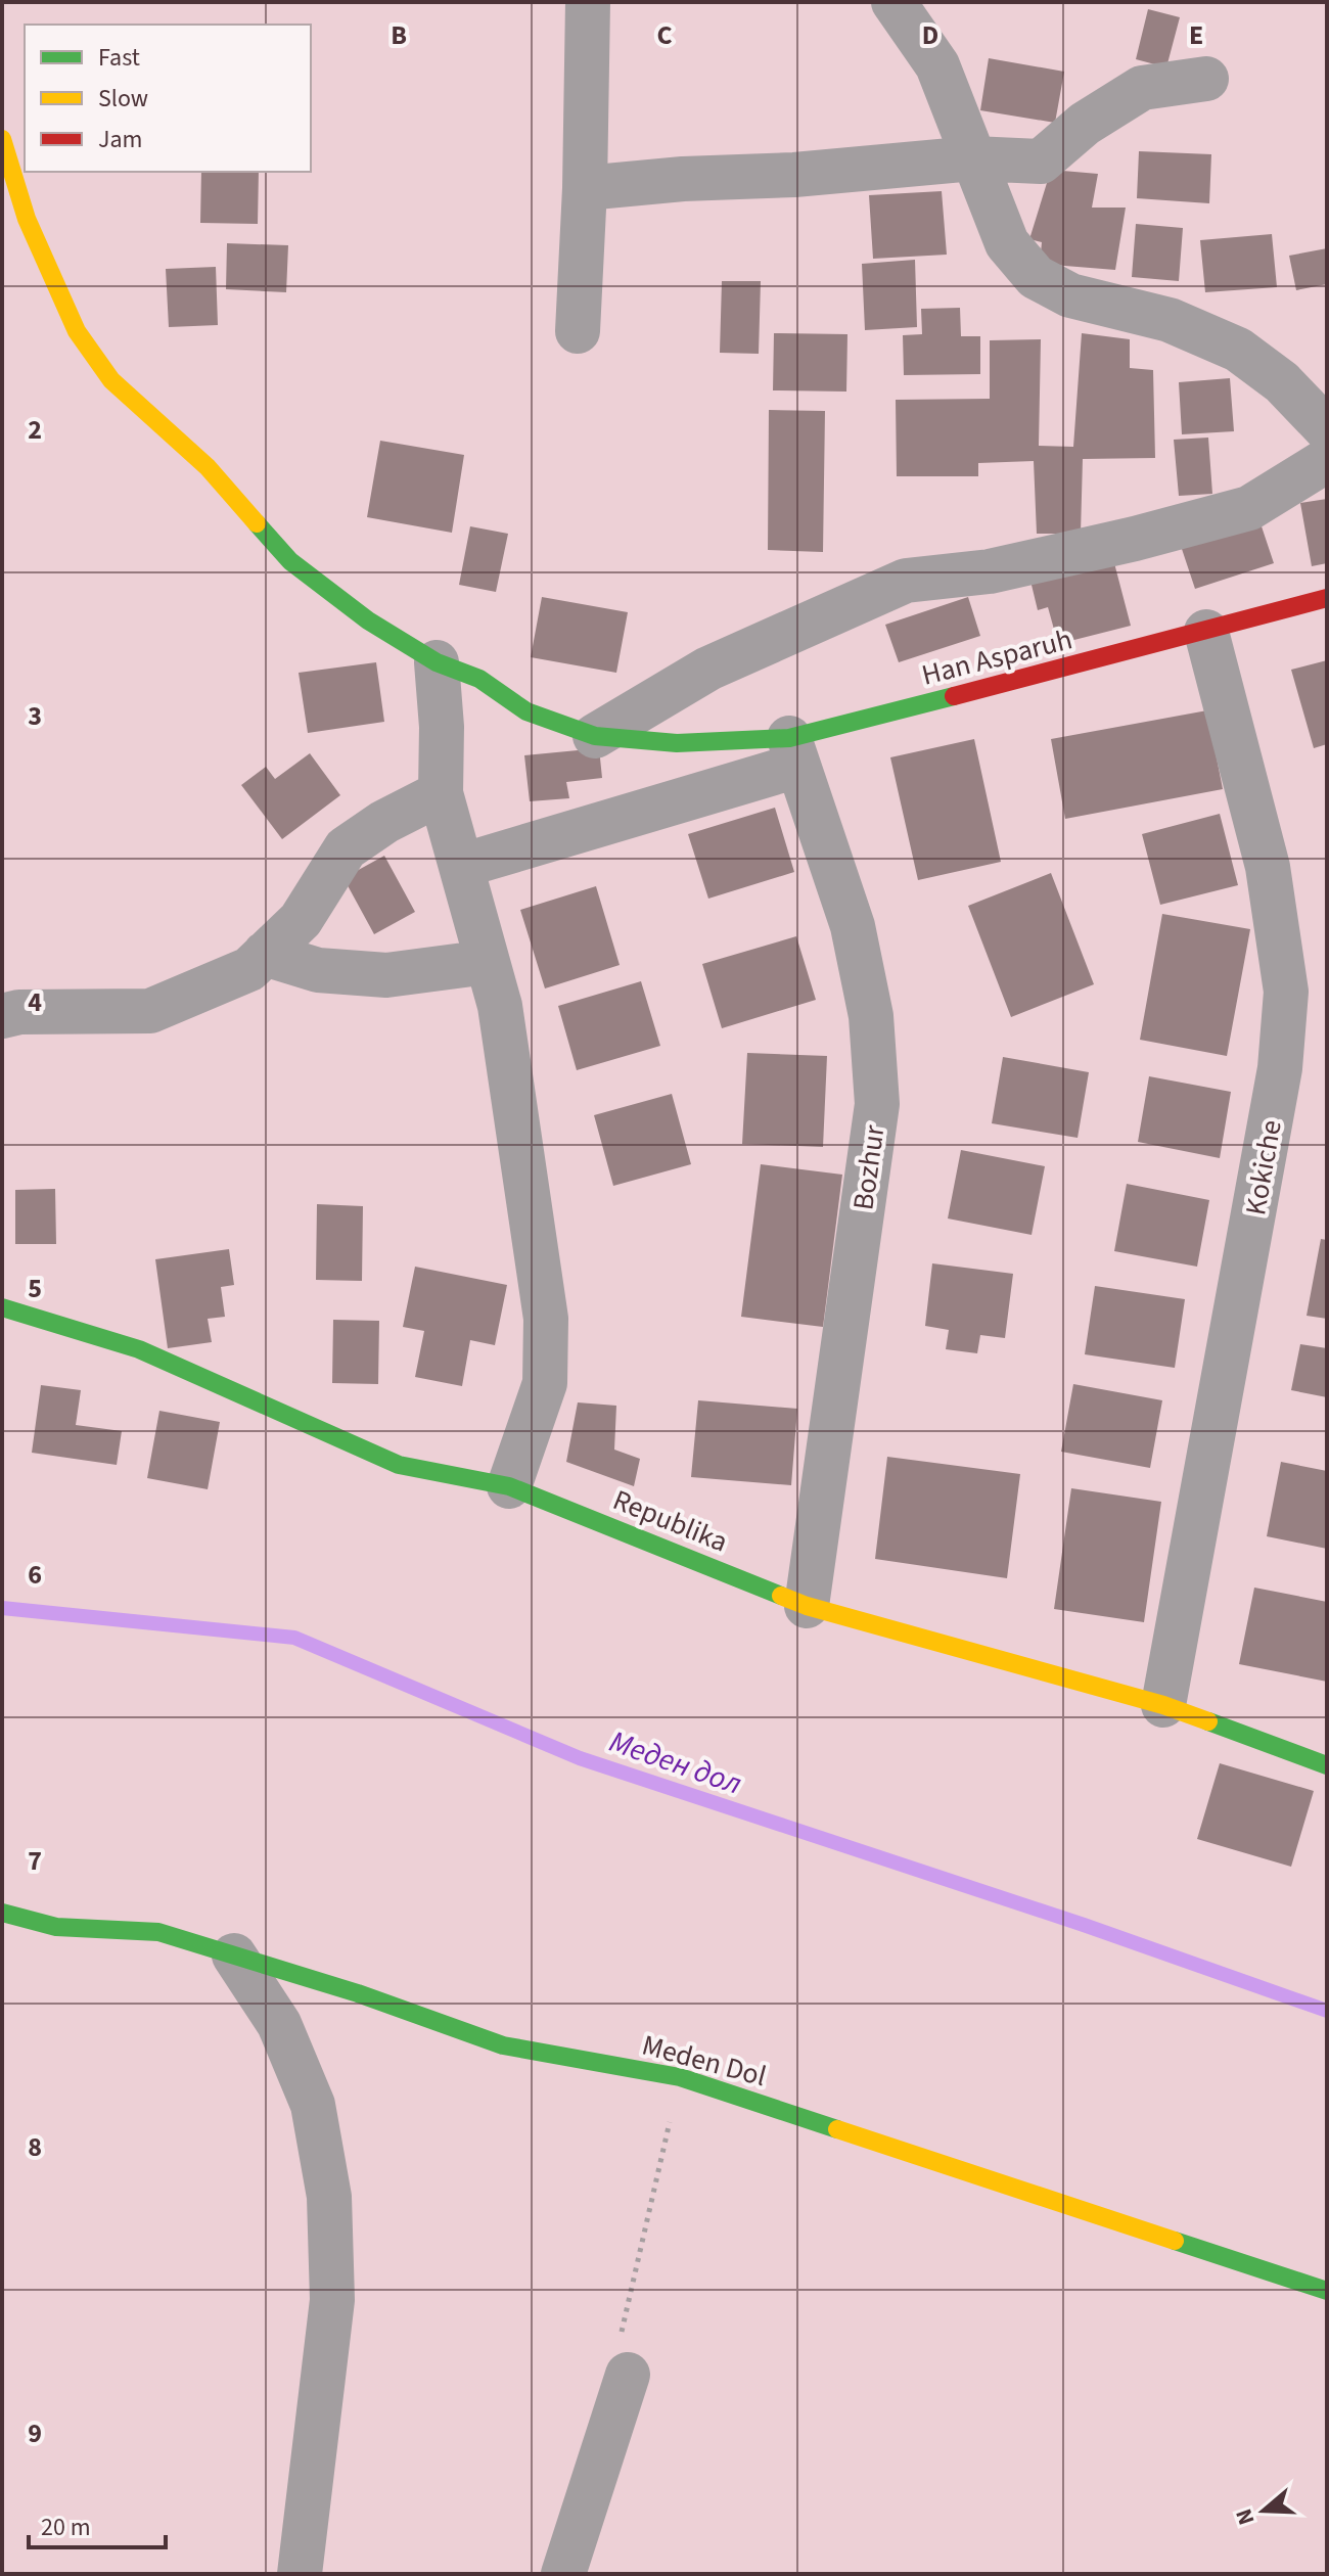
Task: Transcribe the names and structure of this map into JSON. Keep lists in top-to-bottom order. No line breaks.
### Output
{"streets":{"street":["Han Asparuh","Bozhur","Kokiche","Republika","Meden Dol"]},"crossings":[["Han Asparuh","Bozhur"],["Han Asparuh","Kokiche"],["Bozhur","Republika"],["Kokiche","Republika"]],"water":["Меден дол"],"legend":["Fast","Slow","Jam"],"scale_bar":"20 m","north":"left","grid":{"columns":["B","C","D","E"],"rows":["2","3","4","5","6","7","8","9"]}}
